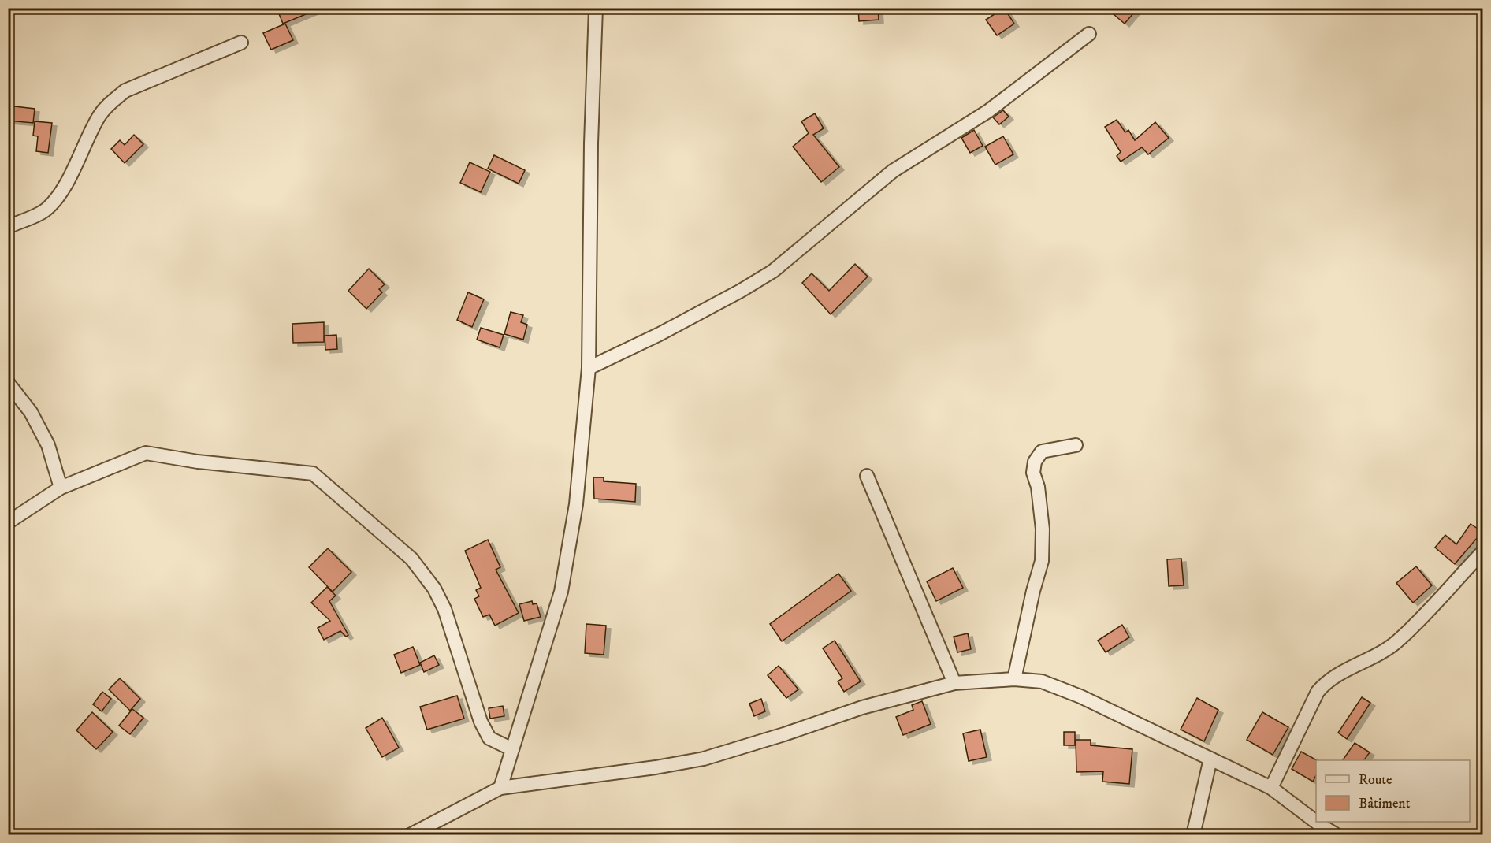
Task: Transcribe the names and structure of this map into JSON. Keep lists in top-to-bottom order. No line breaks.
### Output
{"legend":["Route","Bâtiment"]}
